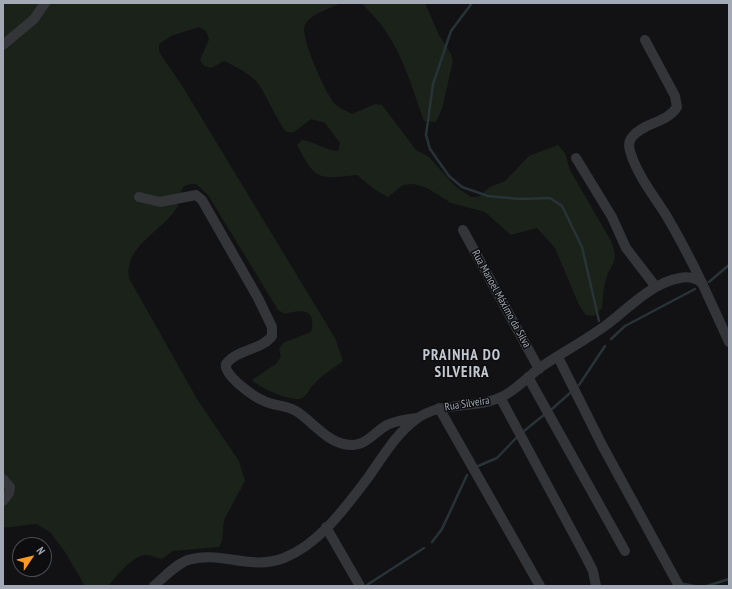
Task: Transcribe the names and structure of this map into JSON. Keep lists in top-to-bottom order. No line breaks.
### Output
{"streets":{"street":["Rua Manoel Máximo da Silva","Rua Silveira"]},"crossings":[["Rua Manoel Máximo da Silva","Rua Silveira"]],"districts":["PRAINHA DO SILVEIRA"],"north":"top right"}
